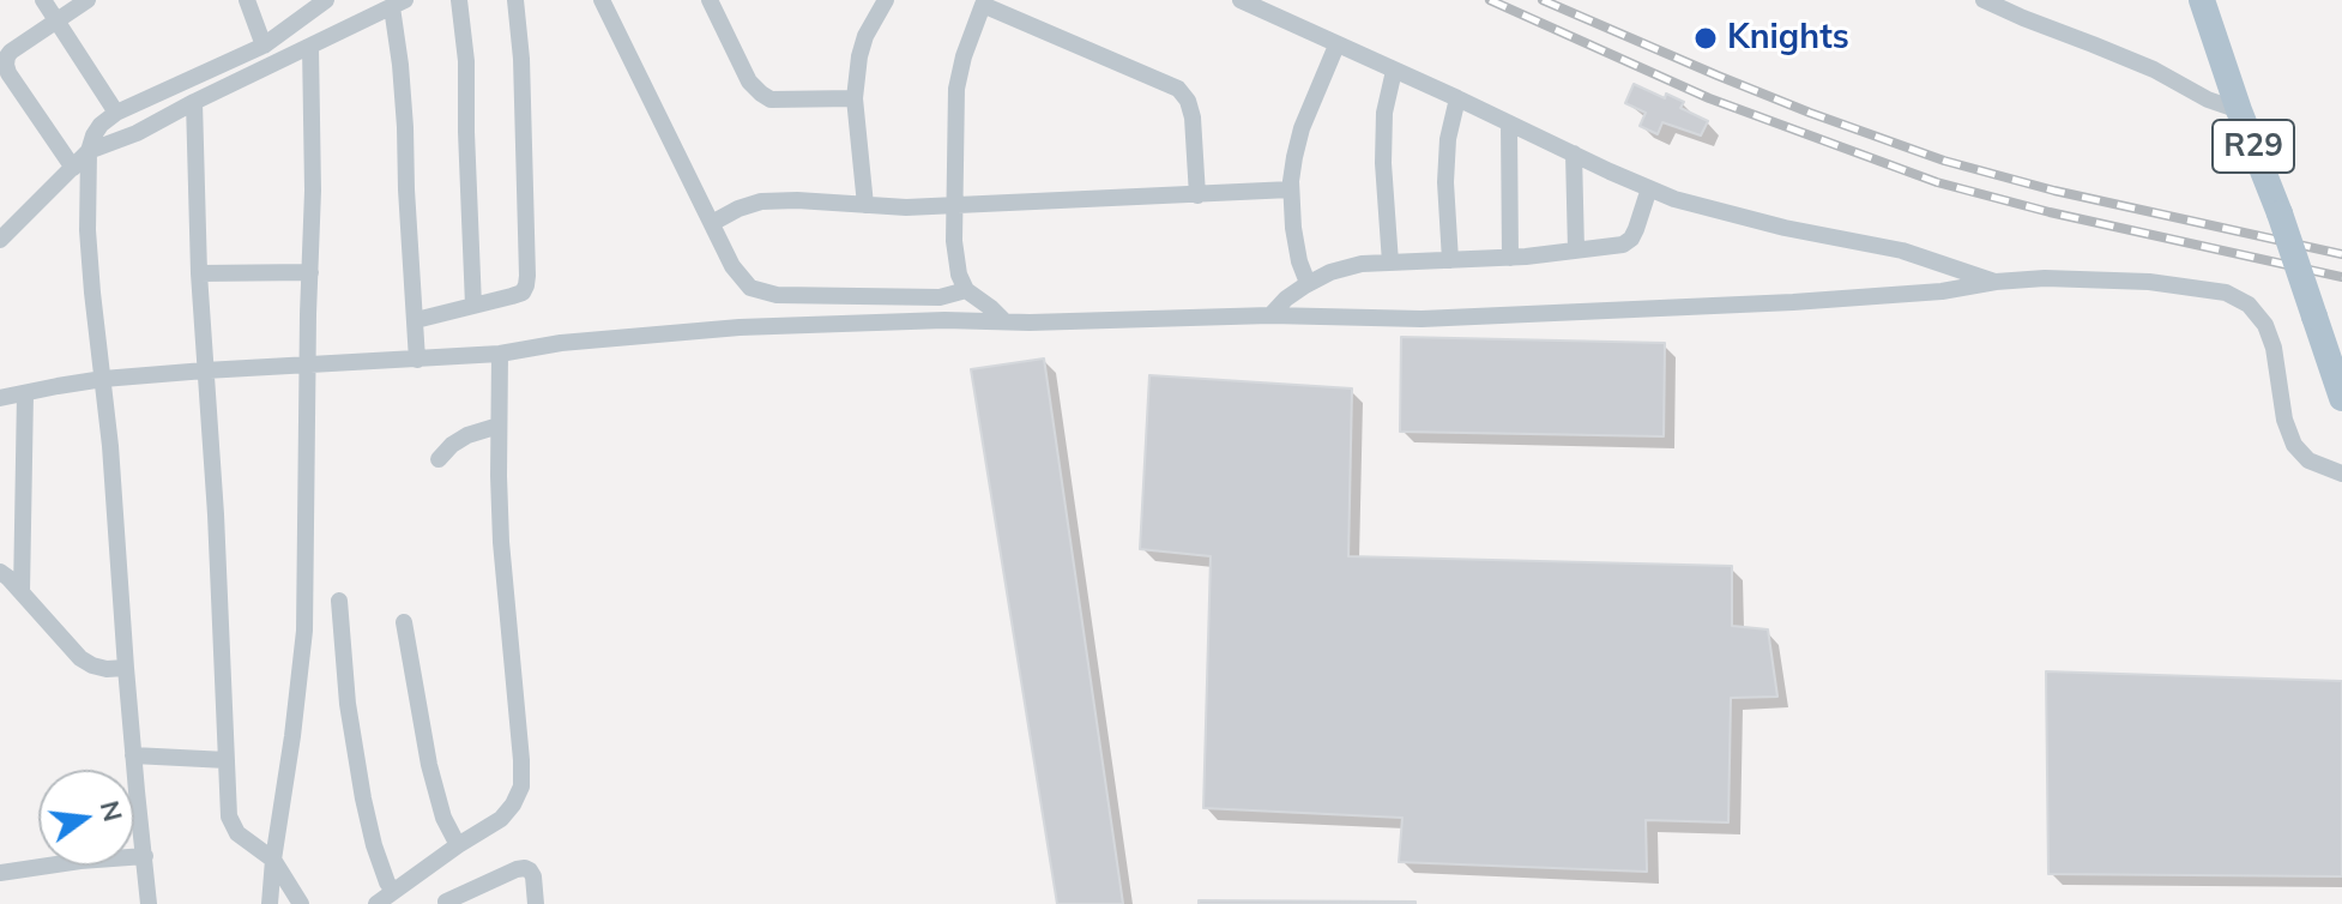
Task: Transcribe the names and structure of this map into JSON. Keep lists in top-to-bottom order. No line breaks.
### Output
{"streets":{"main road":["R29"]},"places":["Knights"],"north":"right"}
